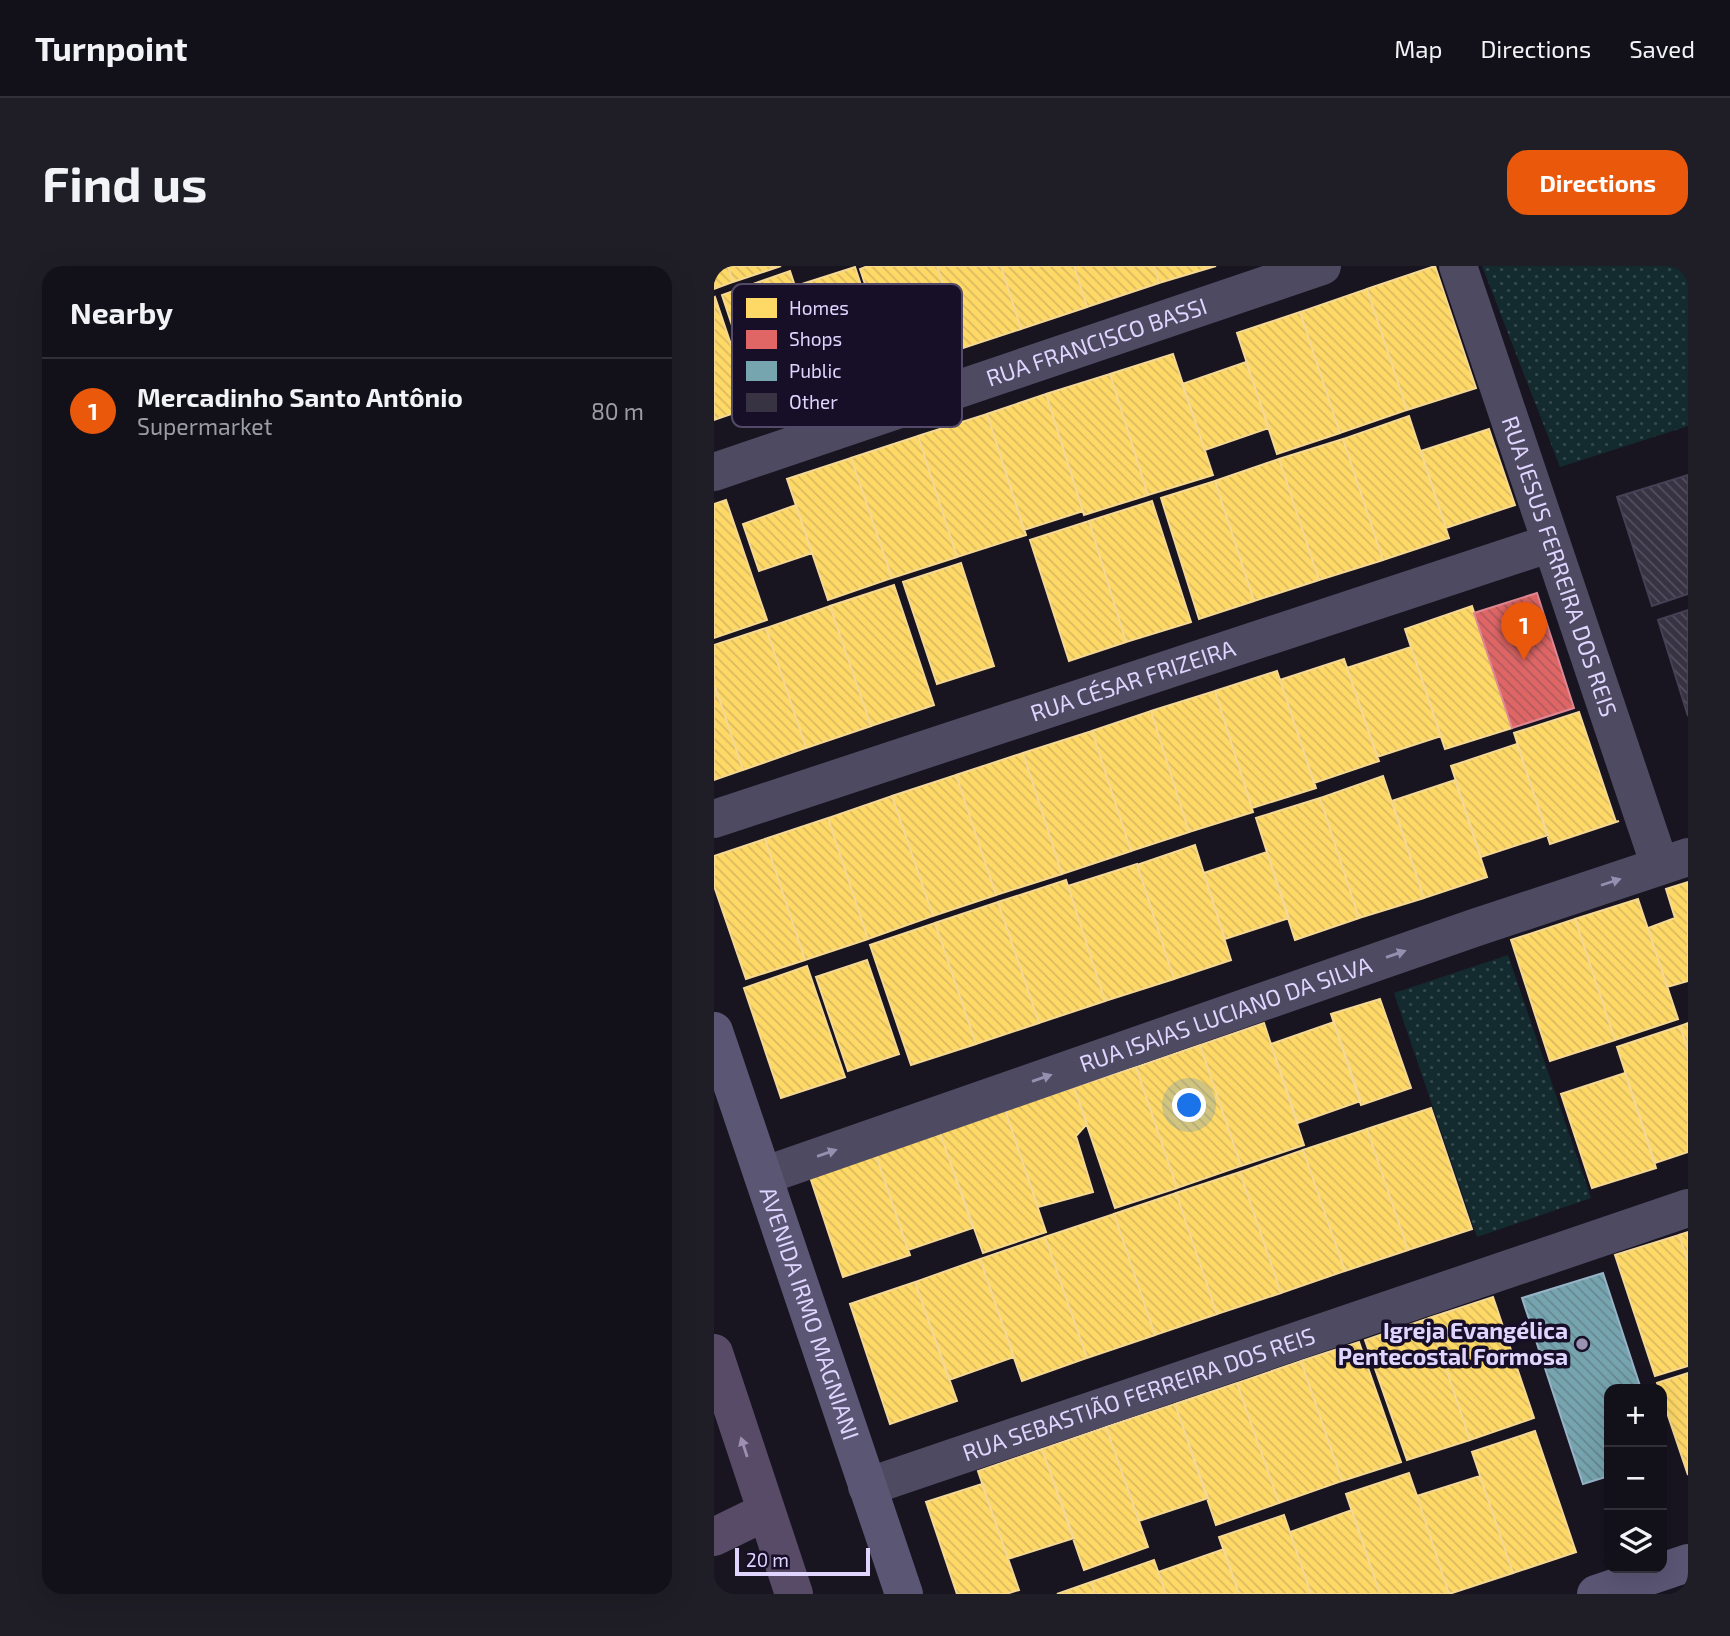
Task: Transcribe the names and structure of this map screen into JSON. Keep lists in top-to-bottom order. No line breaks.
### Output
{"streets":{"street":["RUA FRANCISCO BASSI","RUA JESUS FERREIRA DOS REIS","RUA CÉSAR FRIZEIRA","RUA ISAIAS LUCIANO DA SILVA","AVENIDA IRMO MAGNIANI","RUA SEBASTIÃO FERREIRA DOS REIS"]},"crossings":[["RUA JESUS FERREIRA DOS REIS","RUA CÉSAR FRIZEIRA"],["RUA JESUS FERREIRA DOS REIS","RUA ISAIAS LUCIANO DA SILVA"],["RUA ISAIAS LUCIANO DA SILVA","AVENIDA IRMO MAGNIANI"],["AVENIDA IRMO MAGNIANI","RUA SEBASTIÃO FERREIRA DOS REIS"]],"one_way":["RUA ISAIAS LUCIANO DA SILVA"],"places":["Igreja Evangélica Pentecostal Formosa"],"legend":["Homes","Shops","Public","Other"],"scale_bar":"20 m","page":{"header":"Turnpoint","nav":["Map","Directions","Saved"],"buttons":"Directions","title":"Find us","heading":"Nearby","list":[{"mark":"1","name":"Mercadinho Santo Antônio","note":"Supermarket","value":"80 m"}],"pins":"1","map_buttons":["+","−"],"scale":"20 m"}}
